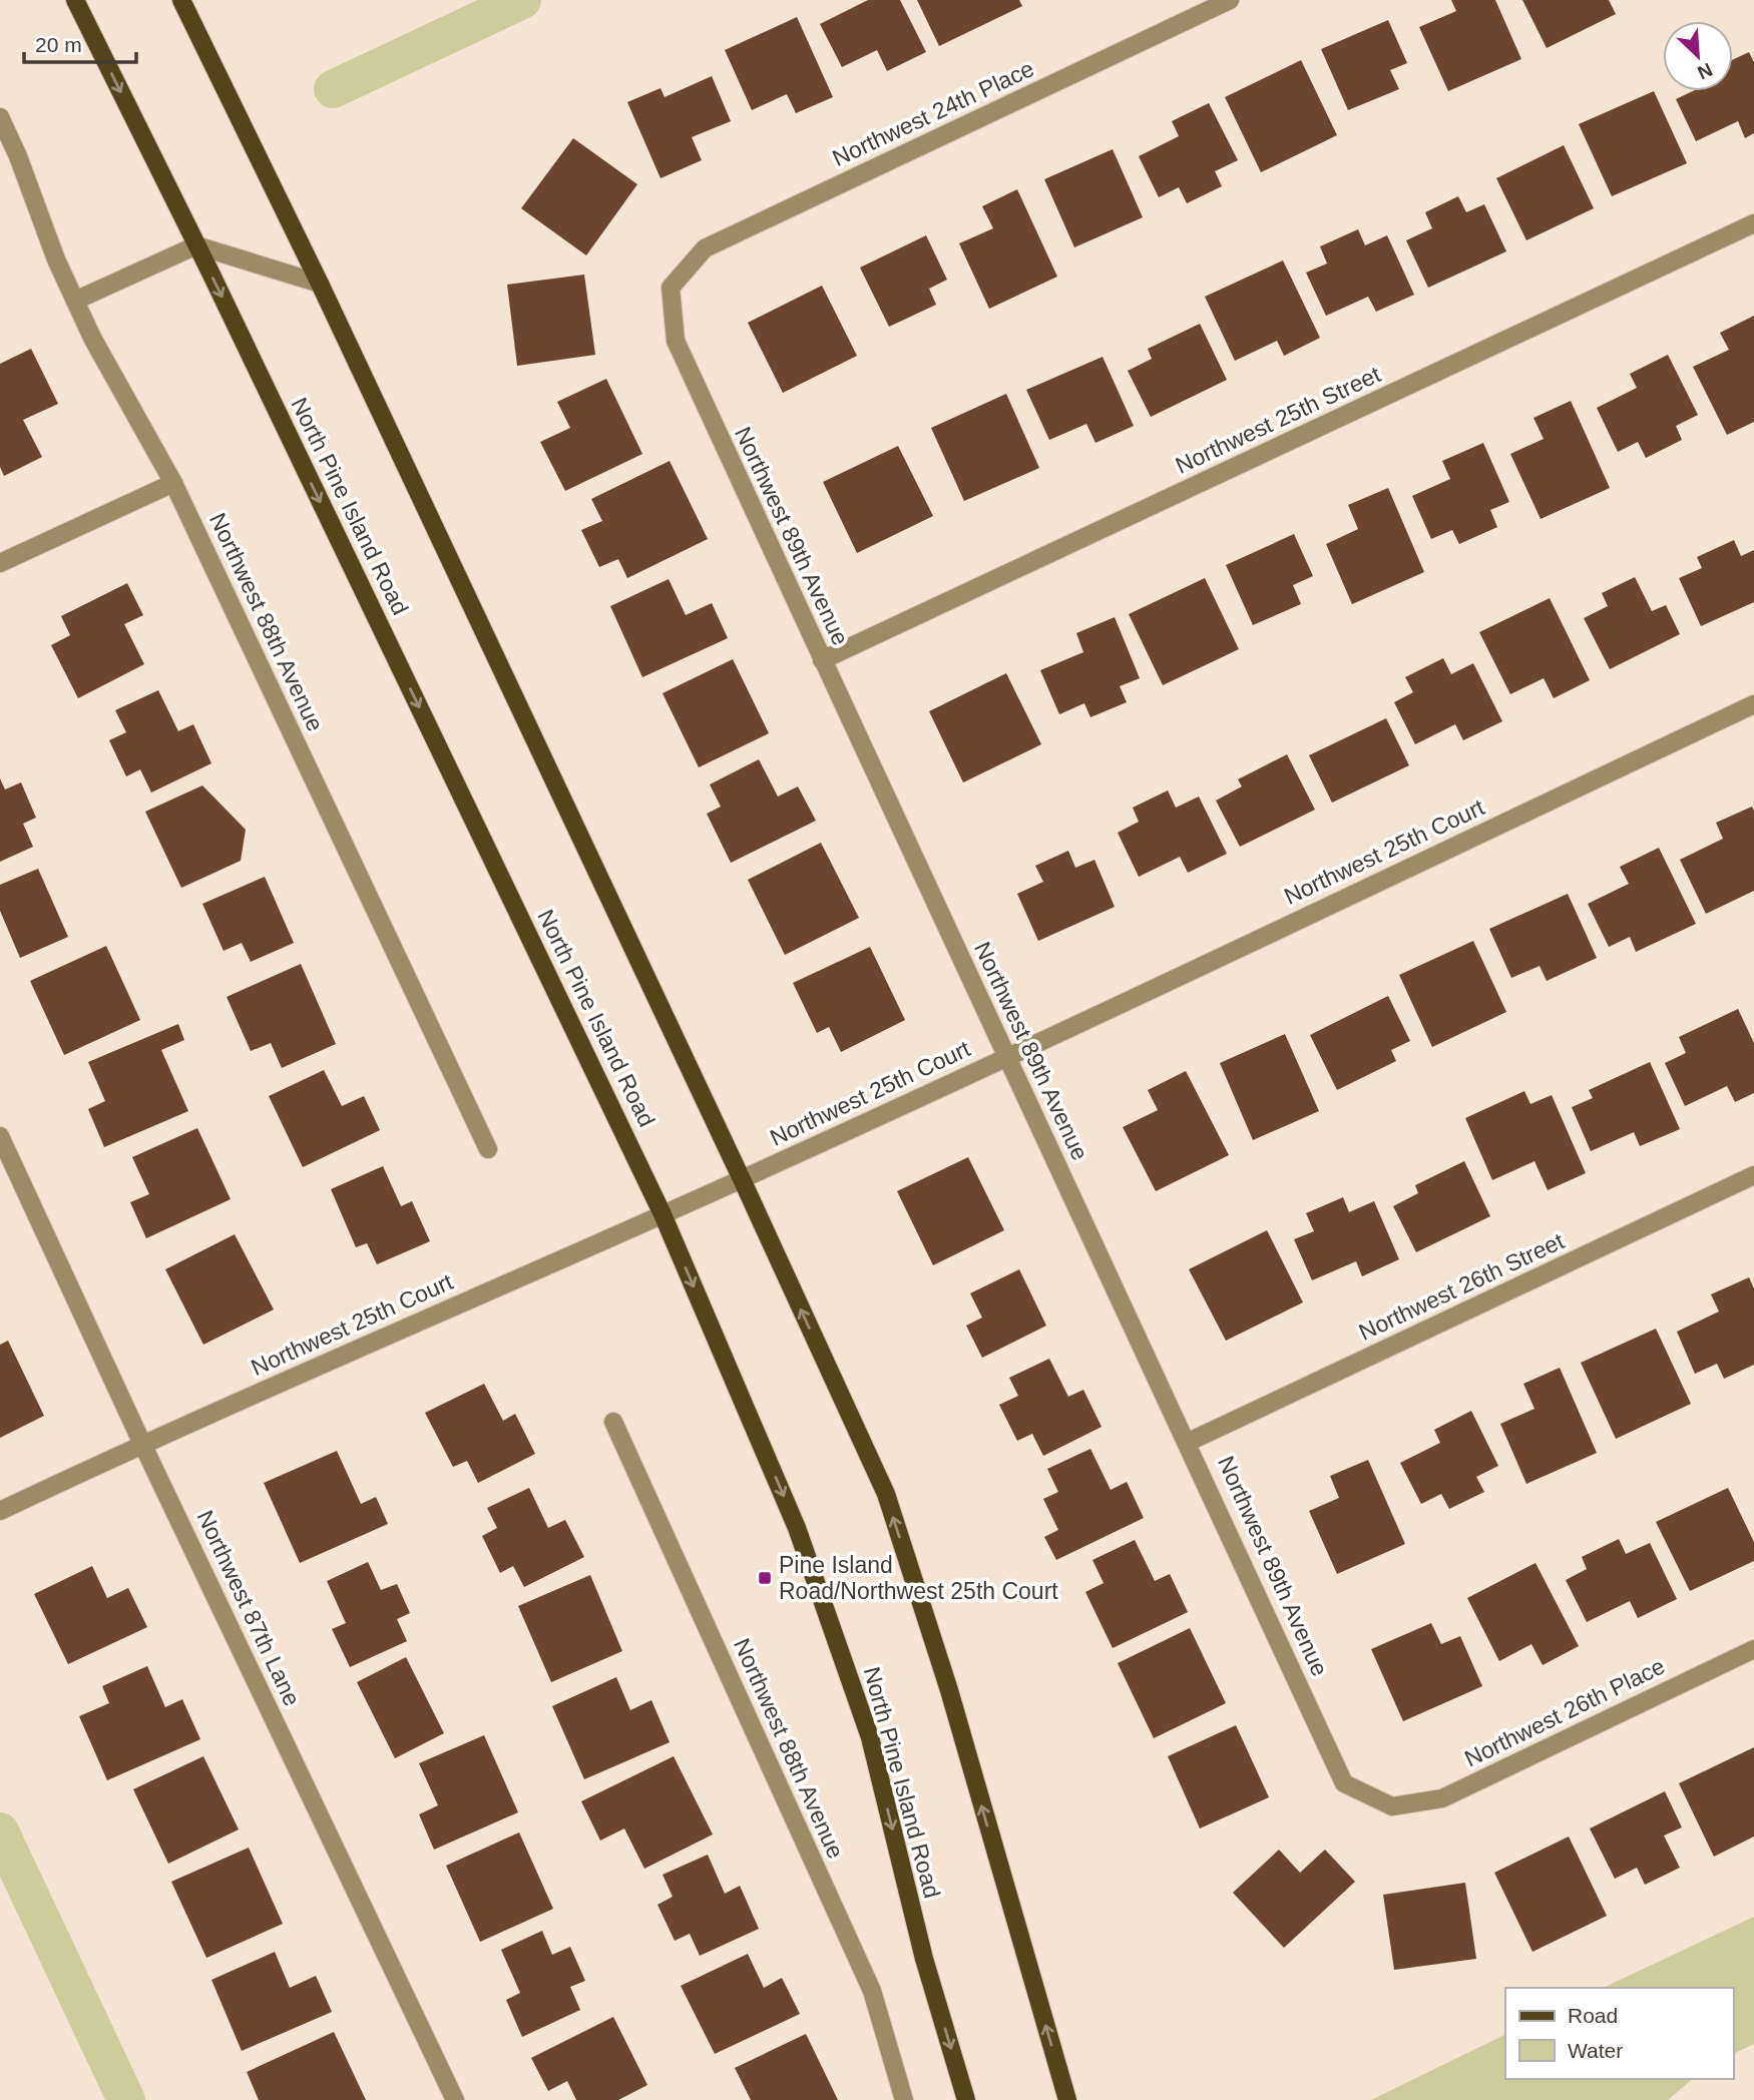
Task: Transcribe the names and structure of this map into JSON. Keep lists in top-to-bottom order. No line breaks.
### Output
{"streets":{"main road":["North Pine Island Road"],"street":["Northwest 24th Place","Northwest 25th Street","Northwest 89th Avenue","Northwest 88th Avenue","Northwest 25th Court","Northwest 26th Street","Northwest 87th Lane","Northwest 26th Place"]},"crossings":[["Northwest 24th Place","Northwest 89th Avenue"],["Northwest 25th Street","Northwest 89th Avenue"],["North Pine Island Road","Northwest 25th Court"],["Northwest 89th Avenue","Northwest 25th Court"],["Northwest 89th Avenue","Northwest 26th Street"],["Northwest 89th Avenue","Northwest 26th Place"],["Northwest 25th Court","Northwest 87th Lane"]],"places":{"transit":["Pine Island Road/Northwest 25th Court"]},"legend":["Road","Water"],"scale_bar":"20 m","north":"bottom right"}
